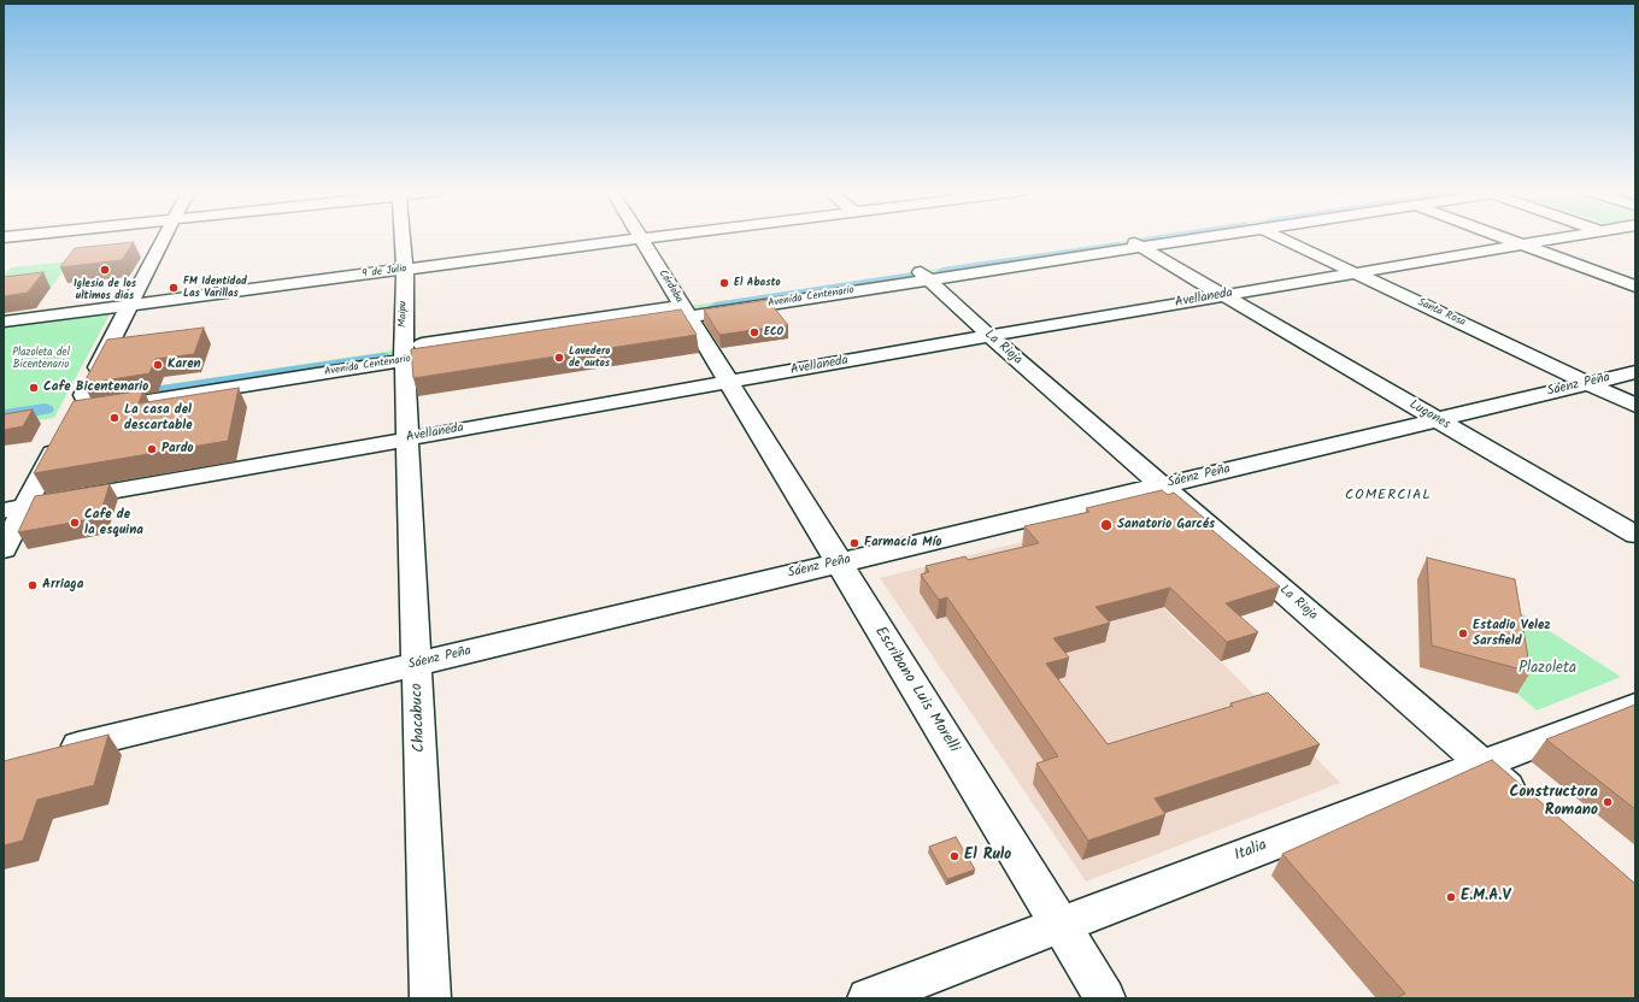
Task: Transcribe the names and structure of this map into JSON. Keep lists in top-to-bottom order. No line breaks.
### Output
{"streets":{"street":["9 de Julio","Córdoba","Avenida Centenario","Avellaneda","Santa Rosa","Maipu","La Rioja","Sáenz Peña","Lugones","Escribano Luis Morelli","Chacabuco","Italia"]},"crossings":[["9 de Julio","Córdoba"],["9 de Julio","Maipu"],["Córdoba","Avenida Centenario"],["Córdoba","Avellaneda"],["Córdoba","Escribano Luis Morelli"],["Avenida Centenario","Maipu"],["Avenida Centenario","La Rioja"],["Avenida Centenario","Lugones"],["Avellaneda","Santa Rosa"],["Avellaneda","Maipu"],["Avellaneda","La Rioja"],["Avellaneda","Lugones"],["Avellaneda","Escribano Luis Morelli"],["Avellaneda","Chacabuco"],["Santa Rosa","Sáenz Peña"],["Maipu","Chacabuco"],["La Rioja","Sáenz Peña"],["La Rioja","Italia"],["Sáenz Peña","Lugones"],["Sáenz Peña","Escribano Luis Morelli"],["Sáenz Peña","Chacabuco"],["Escribano Luis Morelli","Italia"]],"districts":["COMERCIAL"],"parks":["Plazoleta del Bicentenario","Plazoleta"],"places":["Iglesia de los ultimos dias","El Abasto","FM Identidad Las Varillas","ECO","Lavedero de autos","Karen","Cafe Bicentenario","La casa del descartable","Pardo","Cafe de la esquina","Sanatorio Garcés","Farmacia Mío","Arriaga","Estadio Velez Sarsfield","Constructora Romano","El Rulo","E.M.A.V"]}
